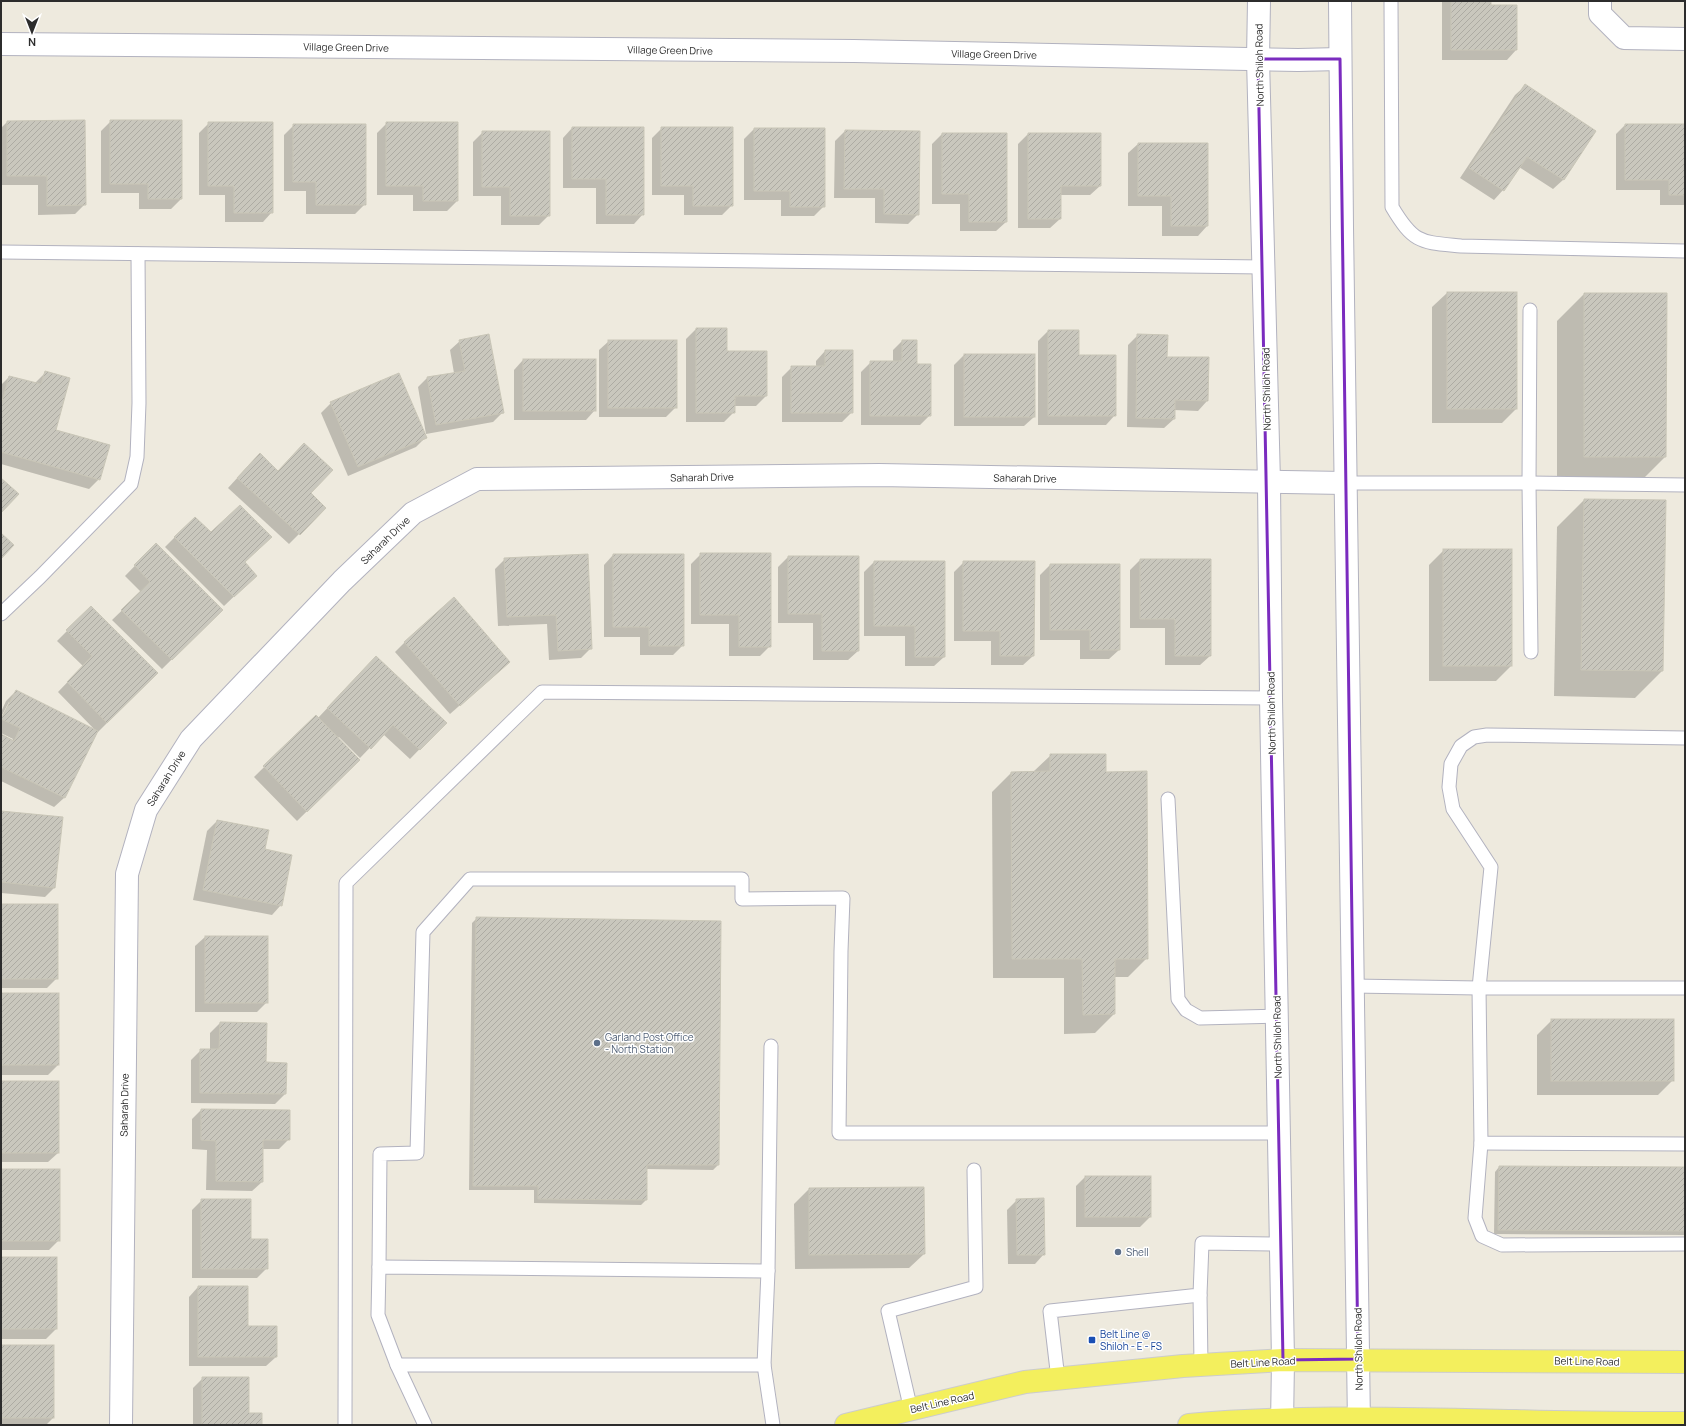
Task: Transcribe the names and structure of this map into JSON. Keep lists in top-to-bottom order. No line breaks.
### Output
{"streets":{"main road":["Belt Line Road"],"street":["Village Green Drive","North Shiloh Road","Saharah Drive"]},"crossings":[["Village Green Drive","North Shiloh Road"],["North Shiloh Road","Saharah Drive"],["North Shiloh Road","Belt Line Road"]],"places":{"other":["Garland Post Office - North Station","Shell"],"transit":["Belt Line @ Shiloh - E - FS"]},"north":"bottom"}
